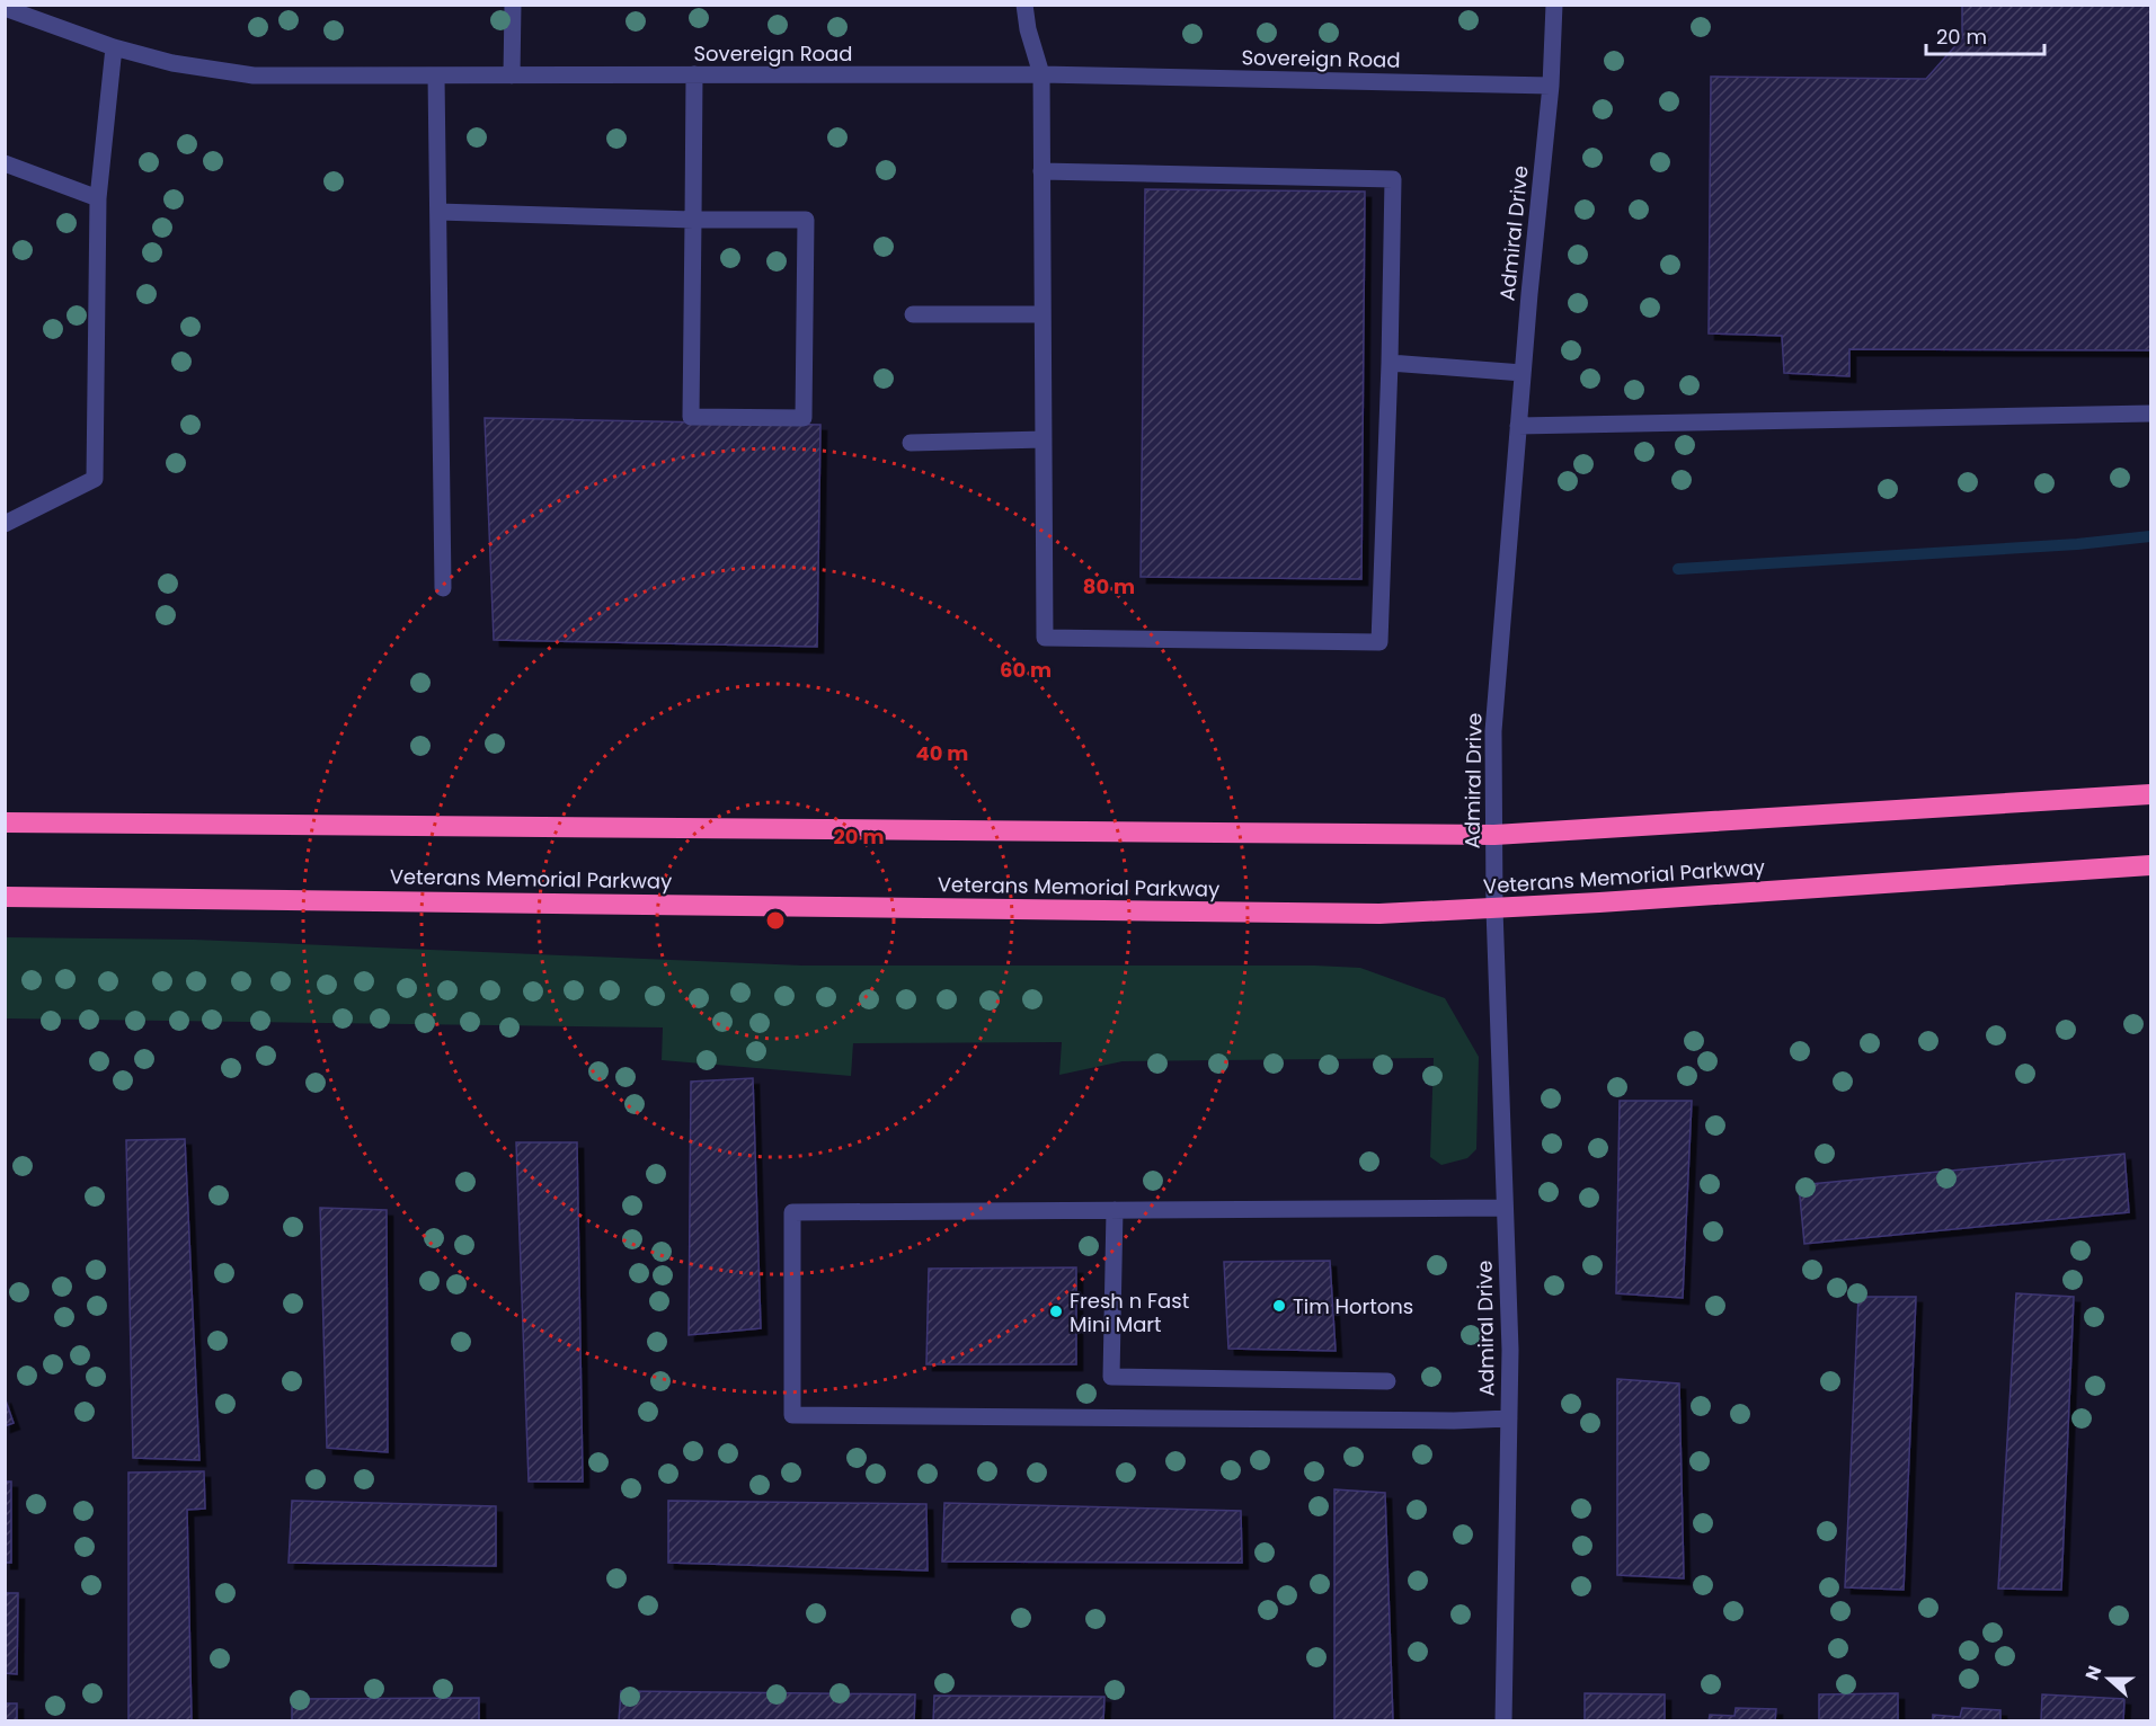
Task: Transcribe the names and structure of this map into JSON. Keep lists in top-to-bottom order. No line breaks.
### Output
{"streets":{"highway":["Veterans Memorial Parkway"],"street":["Sovereign Road","Admiral Drive"]},"crossings":[["Sovereign Road","Admiral Drive"],["Admiral Drive","Veterans Memorial Parkway"]],"places":["Tim Hortons","Fresh n Fast Mini Mart"],"scale_bar":"20 m","north":"left","rings":["80 m","60 m","40 m","20 m"]}
